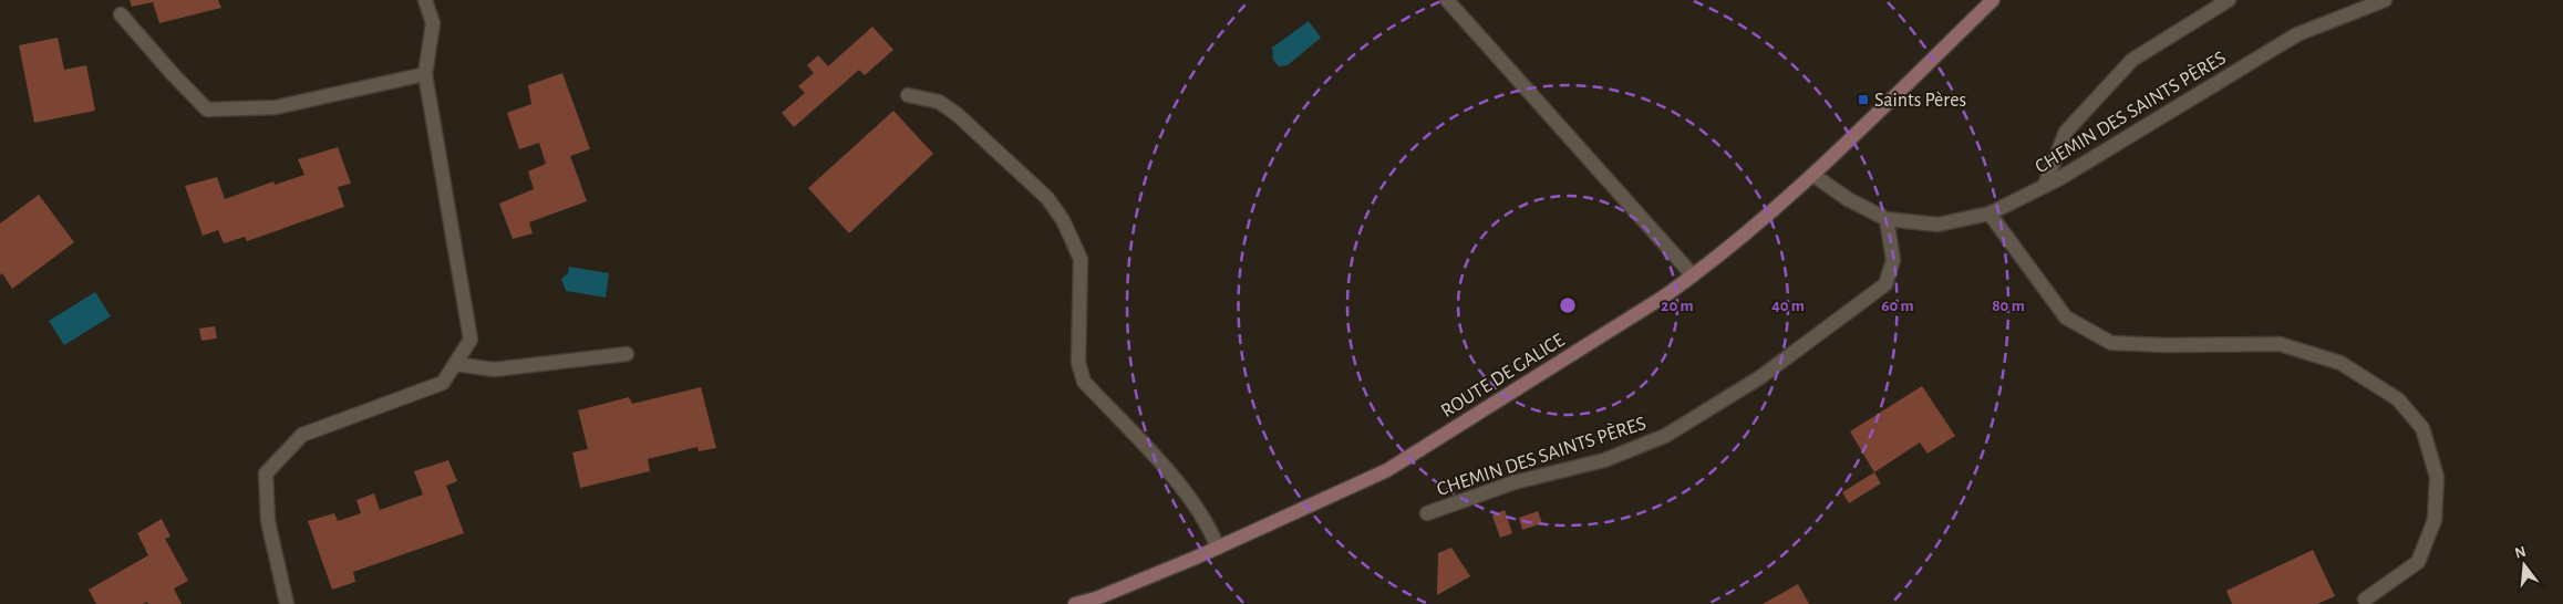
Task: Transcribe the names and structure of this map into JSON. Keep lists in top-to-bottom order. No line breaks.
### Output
{"streets":{"main road":["ROUTE DE GALICE"],"street":["CHEMIN DES SAINTS PÈRES"]},"crossings":[["CHEMIN DES SAINTS PÈRES","ROUTE DE GALICE"]],"places":{"transit":["Saints Pères"]},"north":"top","rings":["20 m","40 m","60 m","80 m"]}
